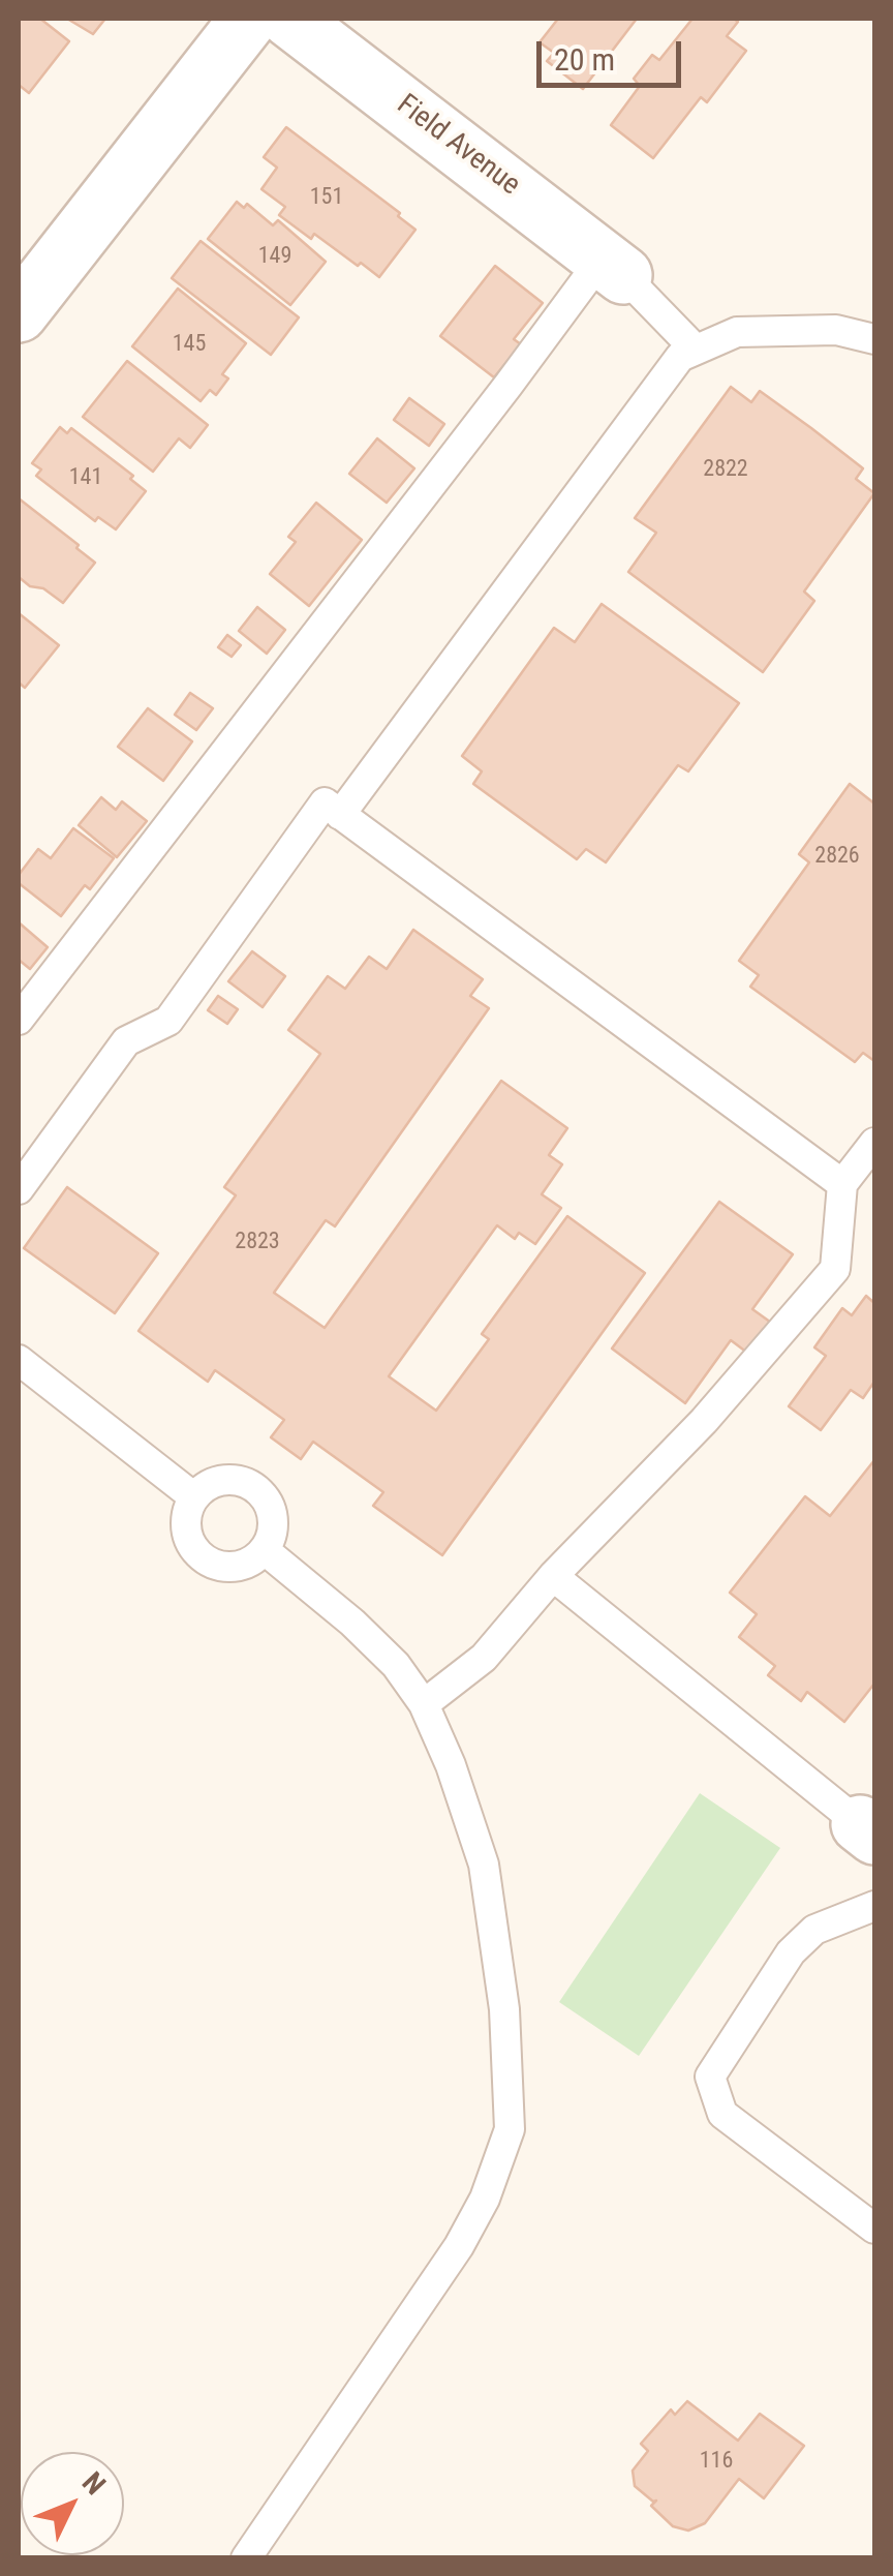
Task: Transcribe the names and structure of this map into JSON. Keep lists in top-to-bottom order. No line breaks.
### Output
{"streets":{"street":["Field Avenue"]},"house_numbers":["151","149","145","2822","141","2826","2823","116"],"scale_bar":"20 m","north":"top right"}
